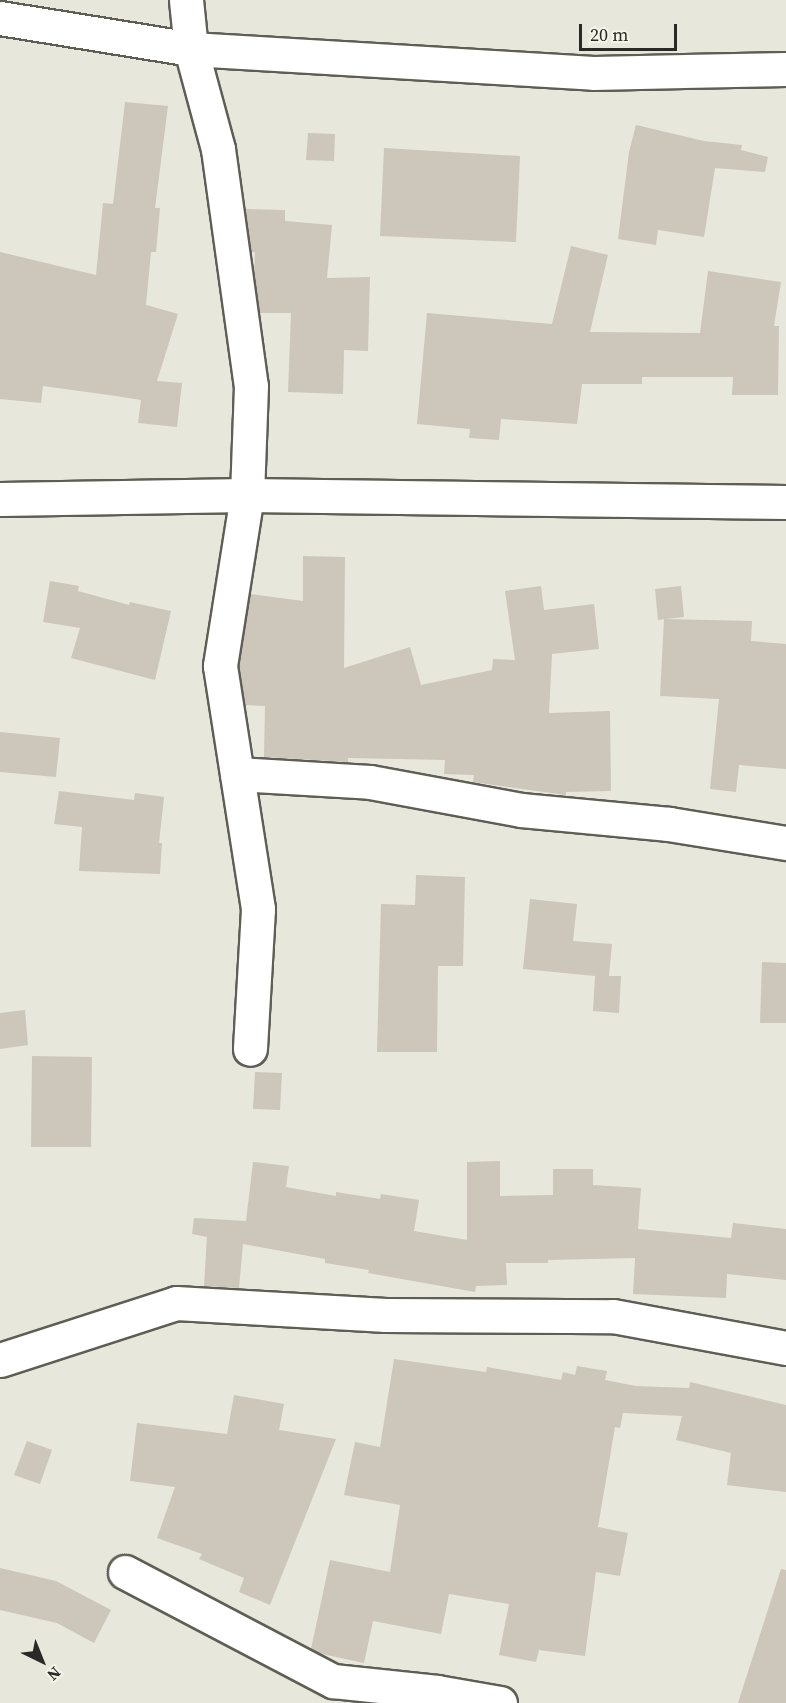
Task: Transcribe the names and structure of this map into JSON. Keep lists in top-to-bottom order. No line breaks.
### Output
{"scale_bar":"20 m","north":"bottom right"}
